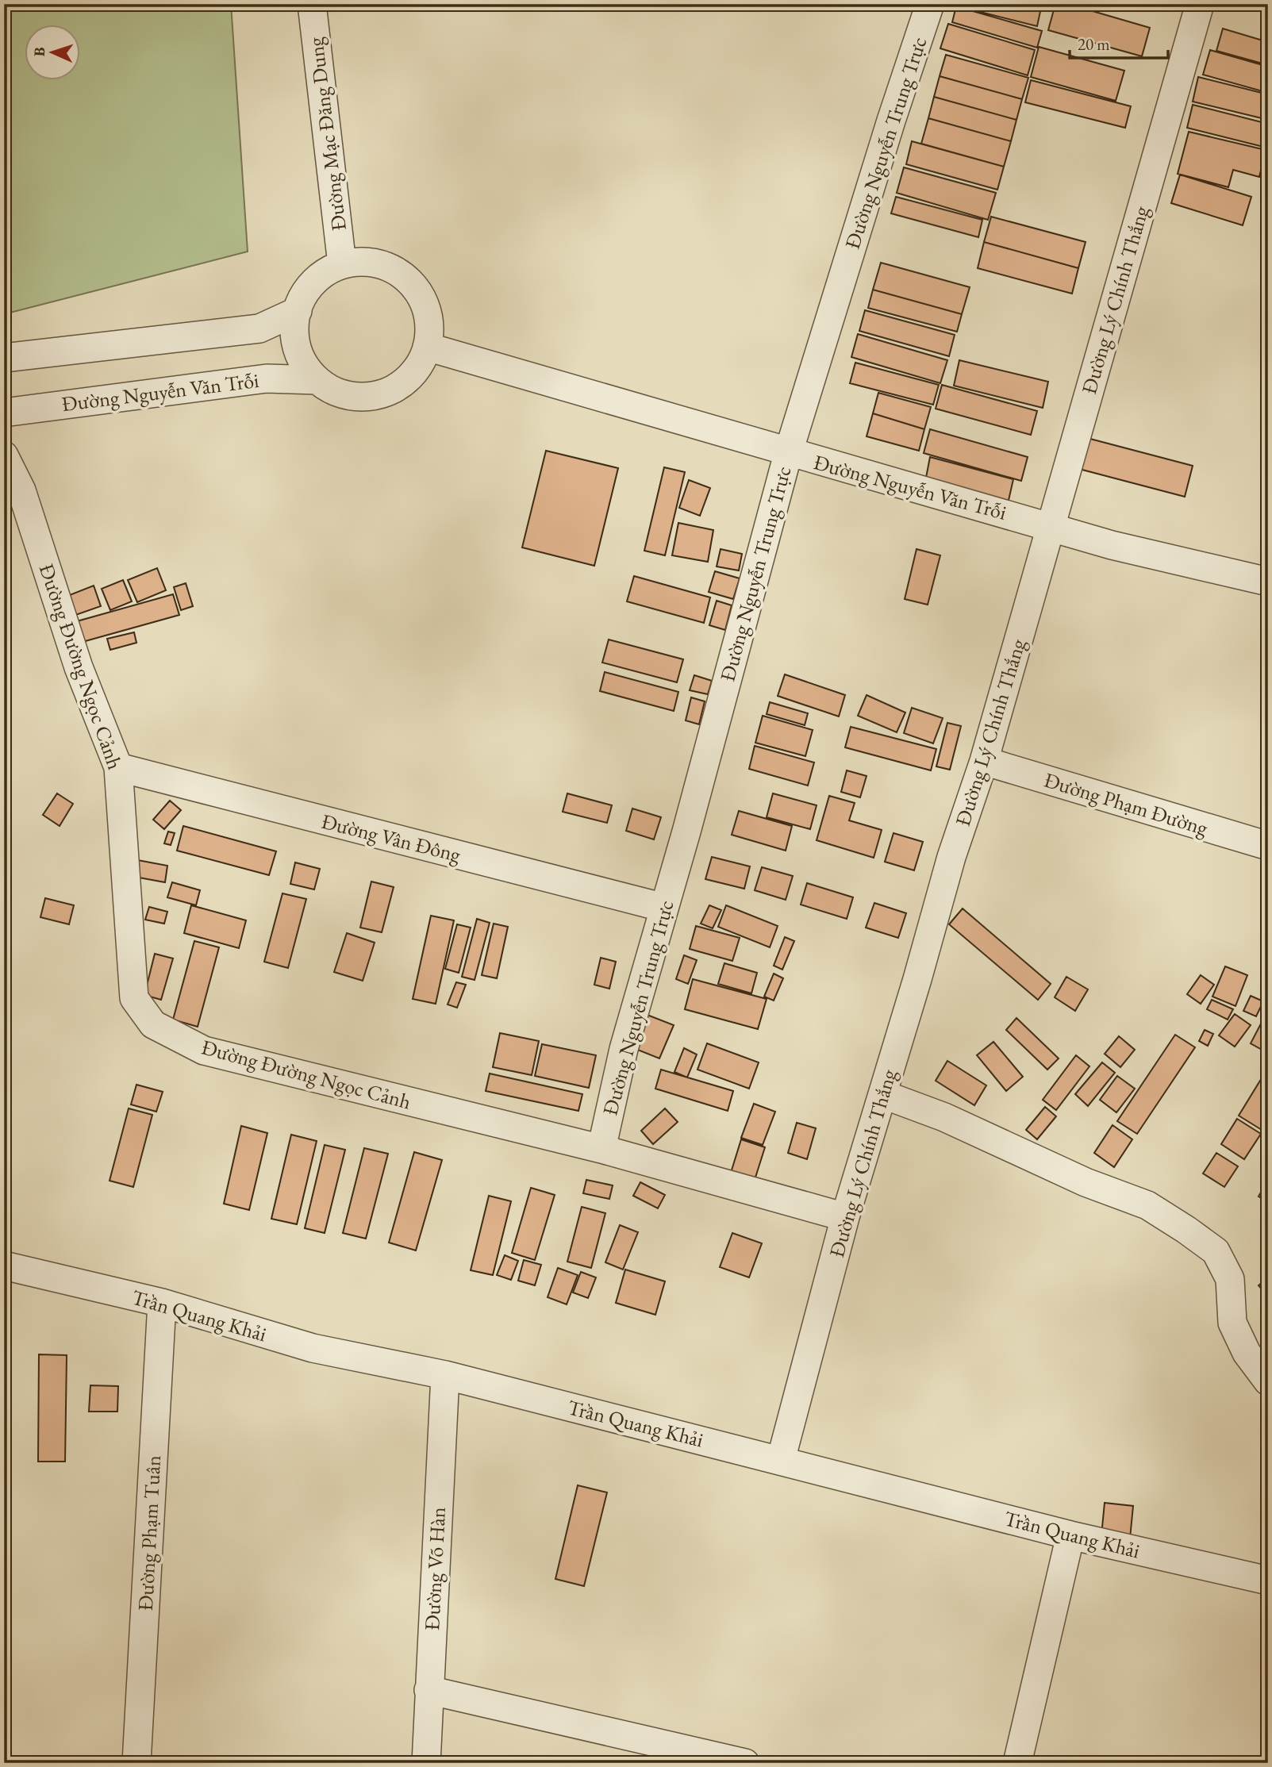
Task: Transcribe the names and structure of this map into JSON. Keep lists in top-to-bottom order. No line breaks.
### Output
{"streets":{"street":["Đường Mạc Đăng Dung","Đường Nguyễn Trung Trực","Đường Lý Chính Thắng","Đường Nguyễn Văn Trỗi","Đường Đường Ngọc Cảnh","Đường Phạm Đường","Đường Vân Đông","Trần Quang Khải","Đường Phạm Tuân","Đường Võ Hàn"]},"crossings":[["Đường Mạc Đăng Dung","Đường Nguyễn Văn Trỗi"],["Đường Nguyễn Trung Trực","Đường Nguyễn Văn Trỗi"],["Đường Nguyễn Trung Trực","Đường Đường Ngọc Cảnh"],["Đường Nguyễn Trung Trực","Đường Vân Đông"],["Đường Lý Chính Thắng","Đường Nguyễn Văn Trỗi"],["Đường Lý Chính Thắng","Đường Đường Ngọc Cảnh"],["Đường Lý Chính Thắng","Đường Phạm Đường"],["Đường Lý Chính Thắng","Trần Quang Khải"],["Đường Đường Ngọc Cảnh","Đường Vân Đông"],["Trần Quang Khải","Đường Phạm Tuân"],["Trần Quang Khải","Đường Võ Hàn"]],"scale_bar":"20 m","north":"left"}
